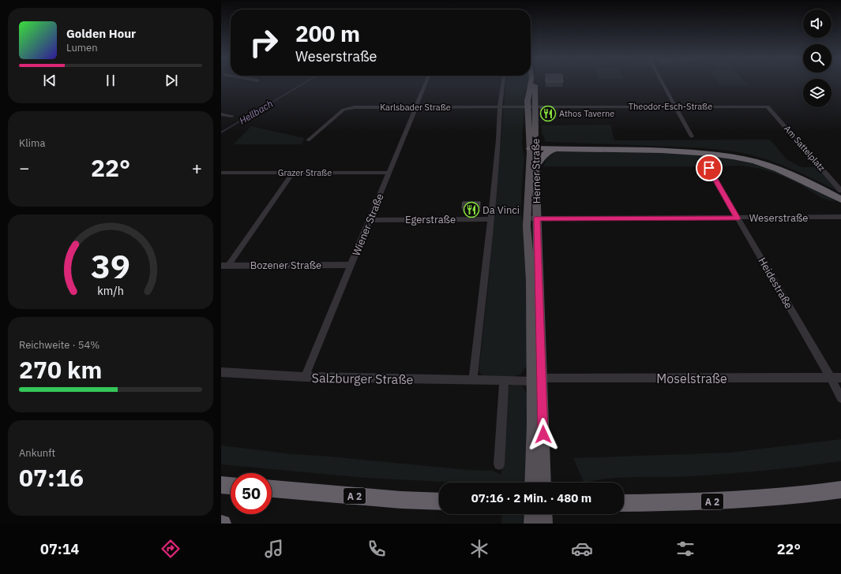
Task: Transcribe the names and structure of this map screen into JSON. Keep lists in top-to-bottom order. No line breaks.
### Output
{"streets":{"highway":["A 2"],"main road":["Herner Straße"],"street":["Theodor-Esch-Straße","Karlsbader Straße","Am Sattelplatz","Grazer Straße","Weserstraße","Egerstraße","Wiener Straße","Bozener Straße","Heidestraße","Salzburger Straße","Moselstraße"]},"crossings":[["Theodor-Esch-Straße","Karlsbader Straße"],["Theodor-Esch-Straße","Am Sattelplatz"],["Theodor-Esch-Straße","Herner Straße"],["Karlsbader Straße","Herner Straße"],["Karlsbader Straße","Wiener Straße"],["Herner Straße","Weserstraße"],["Herner Straße","Salzburger Straße"],["Herner Straße","Moselstraße"],["Grazer Straße","Wiener Straße"],["Weserstraße","Heidestraße"],["Egerstraße","Wiener Straße"],["Wiener Straße","Bozener Straße"],["Wiener Straße","Salzburger Straße"],["Heidestraße","Moselstraße"],["Salzburger Straße","Moselstraße"]],"water":["Hellbach"],"places":{"restaurant":["Athos Taverne","Da Vinci"]},"page":{"turn":["200 m","Weserstraße"],"song":["Golden Hour","Lumen"],"tile":["Klima",["Reichweite · 54%","270 km"],["Ankunft","07:16"]],"heat":["−","22°","+"],"limit":"50","trip":"07:16 · 2 Min. · 480 m","tabs":["07:14","22°"],"gauge":["39","km/h"]}}
